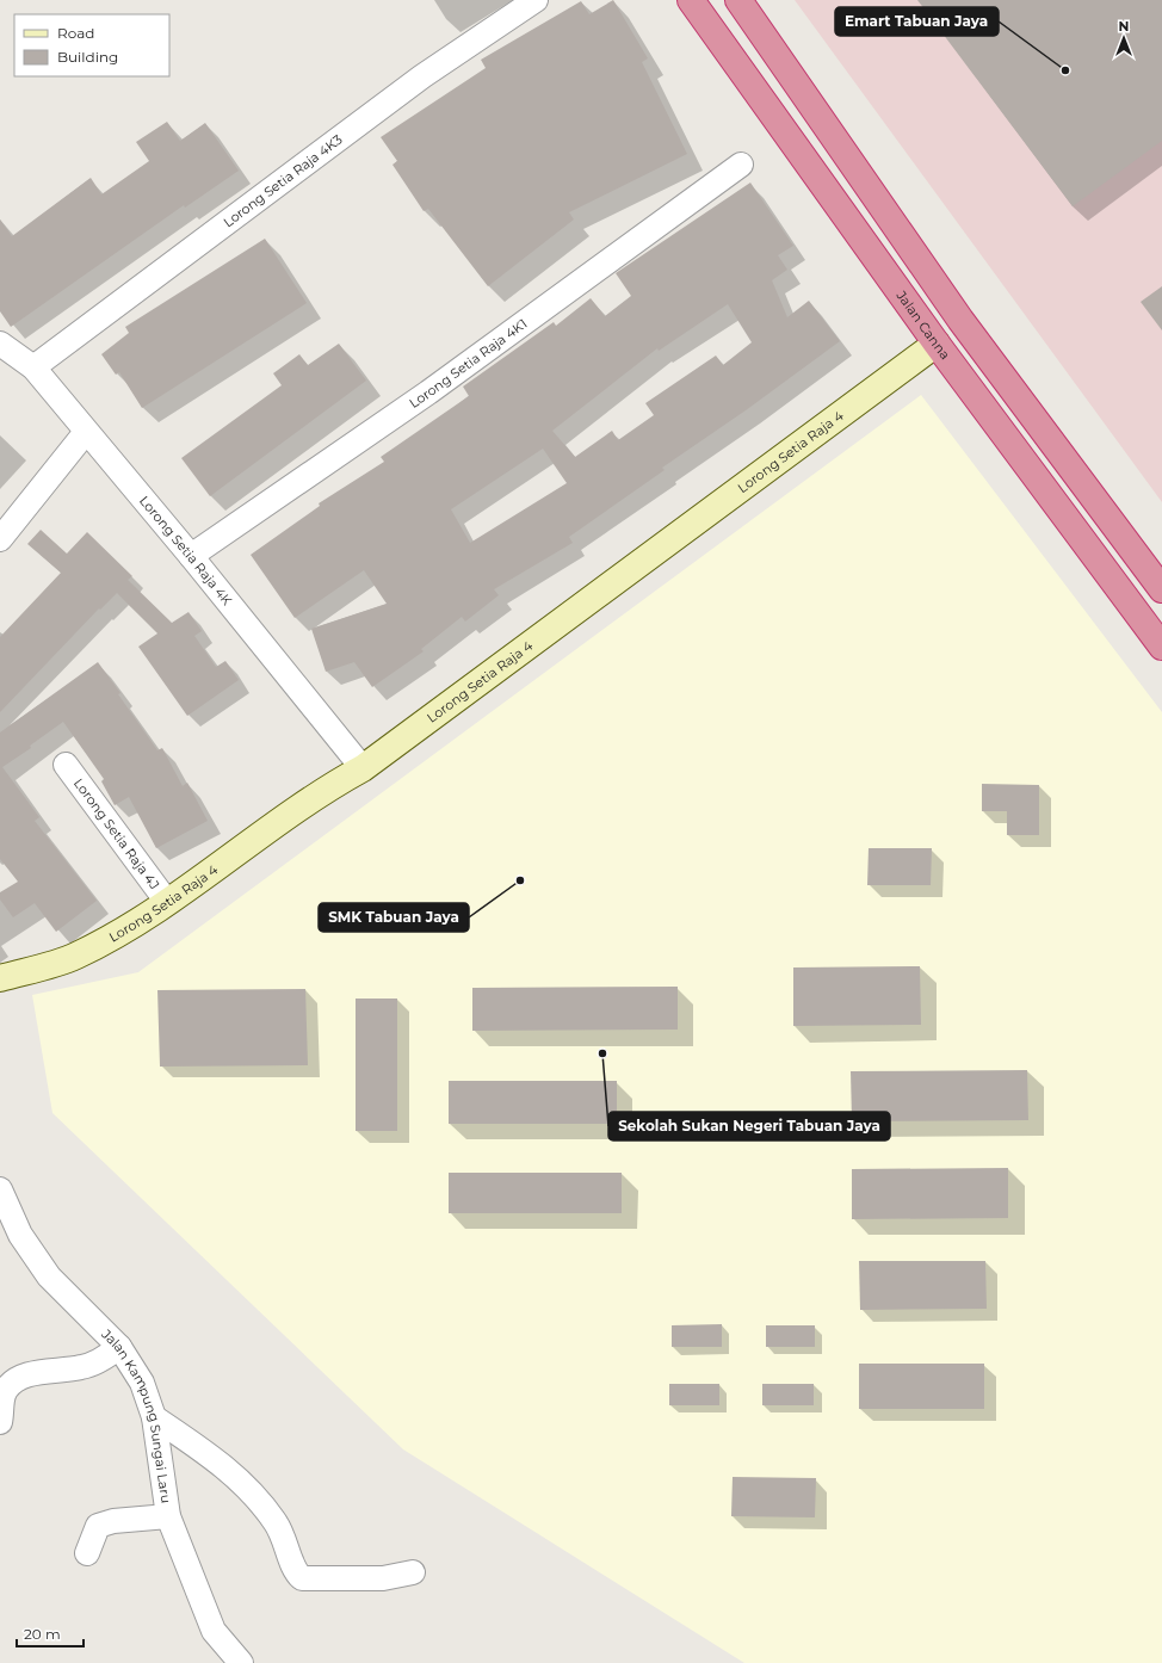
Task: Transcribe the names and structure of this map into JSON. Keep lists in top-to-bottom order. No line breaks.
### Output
{"streets":{"highway":["Jalan Canna"],"street":["Lorong Setia Raja 4K3","Lorong Setia Raja 4K1","Lorong Setia Raja 4","Lorong Setia Raja 4K","Lorong Setia Raja 4J","Jalan Kampung Sungai Laru"]},"crossings":[["Lorong Setia Raja 4K3","Lorong Setia Raja 4K"],["Jalan Canna","Lorong Setia Raja 4"],["Lorong Setia Raja 4K1","Lorong Setia Raja 4K"],["Lorong Setia Raja 4","Lorong Setia Raja 4K"],["Lorong Setia Raja 4","Lorong Setia Raja 4J"]],"places":["Emart Tabuan Jaya","SMK Tabuan Jaya","Sekolah Sukan Negeri Tabuan Jaya"],"legend":["Road","Building"],"scale_bar":"20 m","north":"top"}
